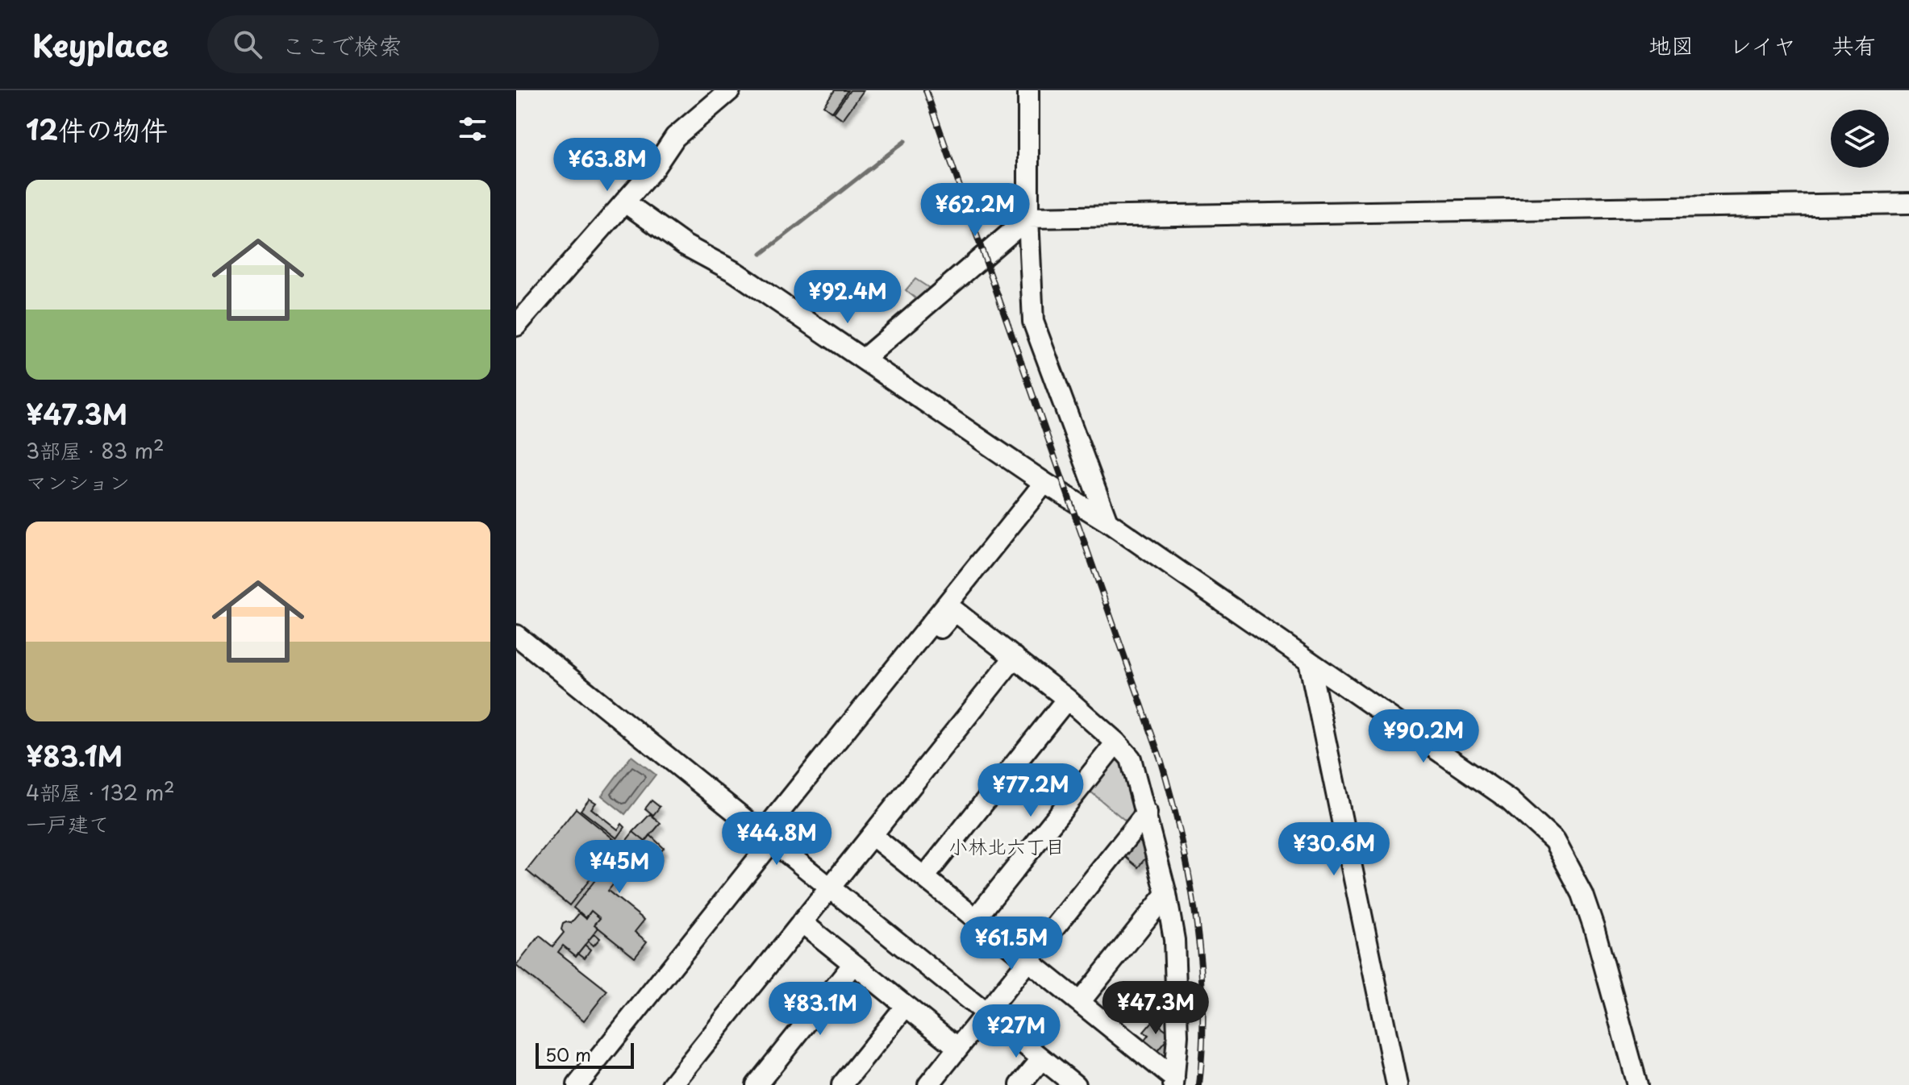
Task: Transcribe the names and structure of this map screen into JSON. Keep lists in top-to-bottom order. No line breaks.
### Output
{"districts":["小林北六丁目"],"scale_bar":"50 m","page":{"header":"Keyplace","search":"ここで検索","nav":["地図","レイヤ","共有"],"heading":"12件の物件","price":["¥63.8M","¥62.2M","¥92.4M","¥90.2M","¥77.2M","¥44.8M","¥30.6M","¥45M","¥61.5M","¥47.3M","¥83.1M","¥27M"],"list":[{"name":"¥47.3M","note":"3部屋 · 83 m² · マンション"},{"name":"¥83.1M","note":"4部屋 · 132 m² · 一戸建て"}],"scale":"50 m"}}
